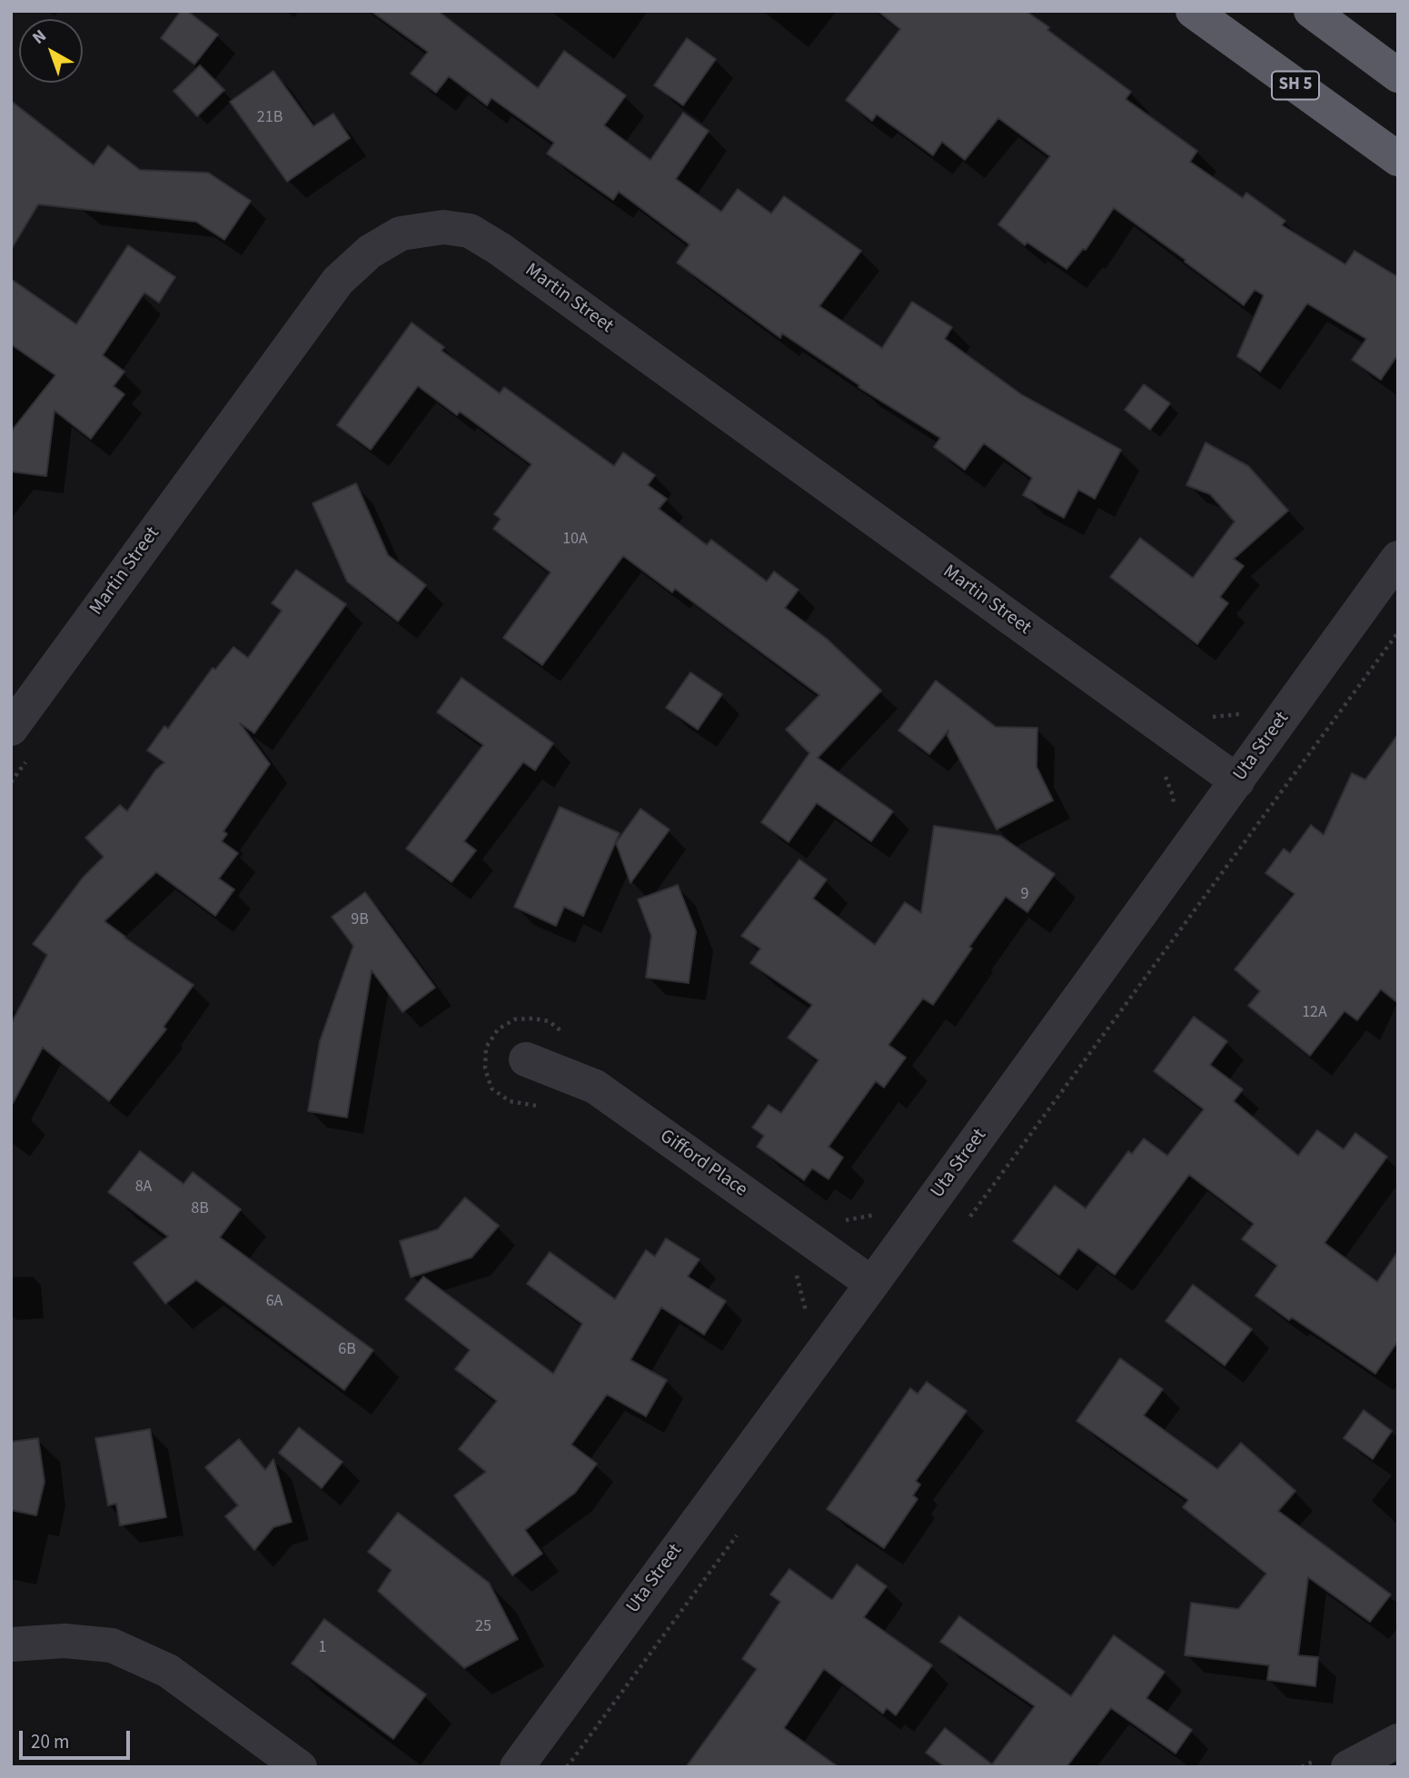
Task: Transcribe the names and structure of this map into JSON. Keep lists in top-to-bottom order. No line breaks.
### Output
{"streets":{"highway":["SH 5"],"street":["Martin Street","Uta Street","Gifford Place"]},"crossings":[["Martin Street","Uta Street"],["Uta Street","Gifford Place"]],"house_numbers":["21B","10A","9","9B","12A","8A","8B","6A","6B","25","1"],"scale_bar":"20 m","north":"top left"}
